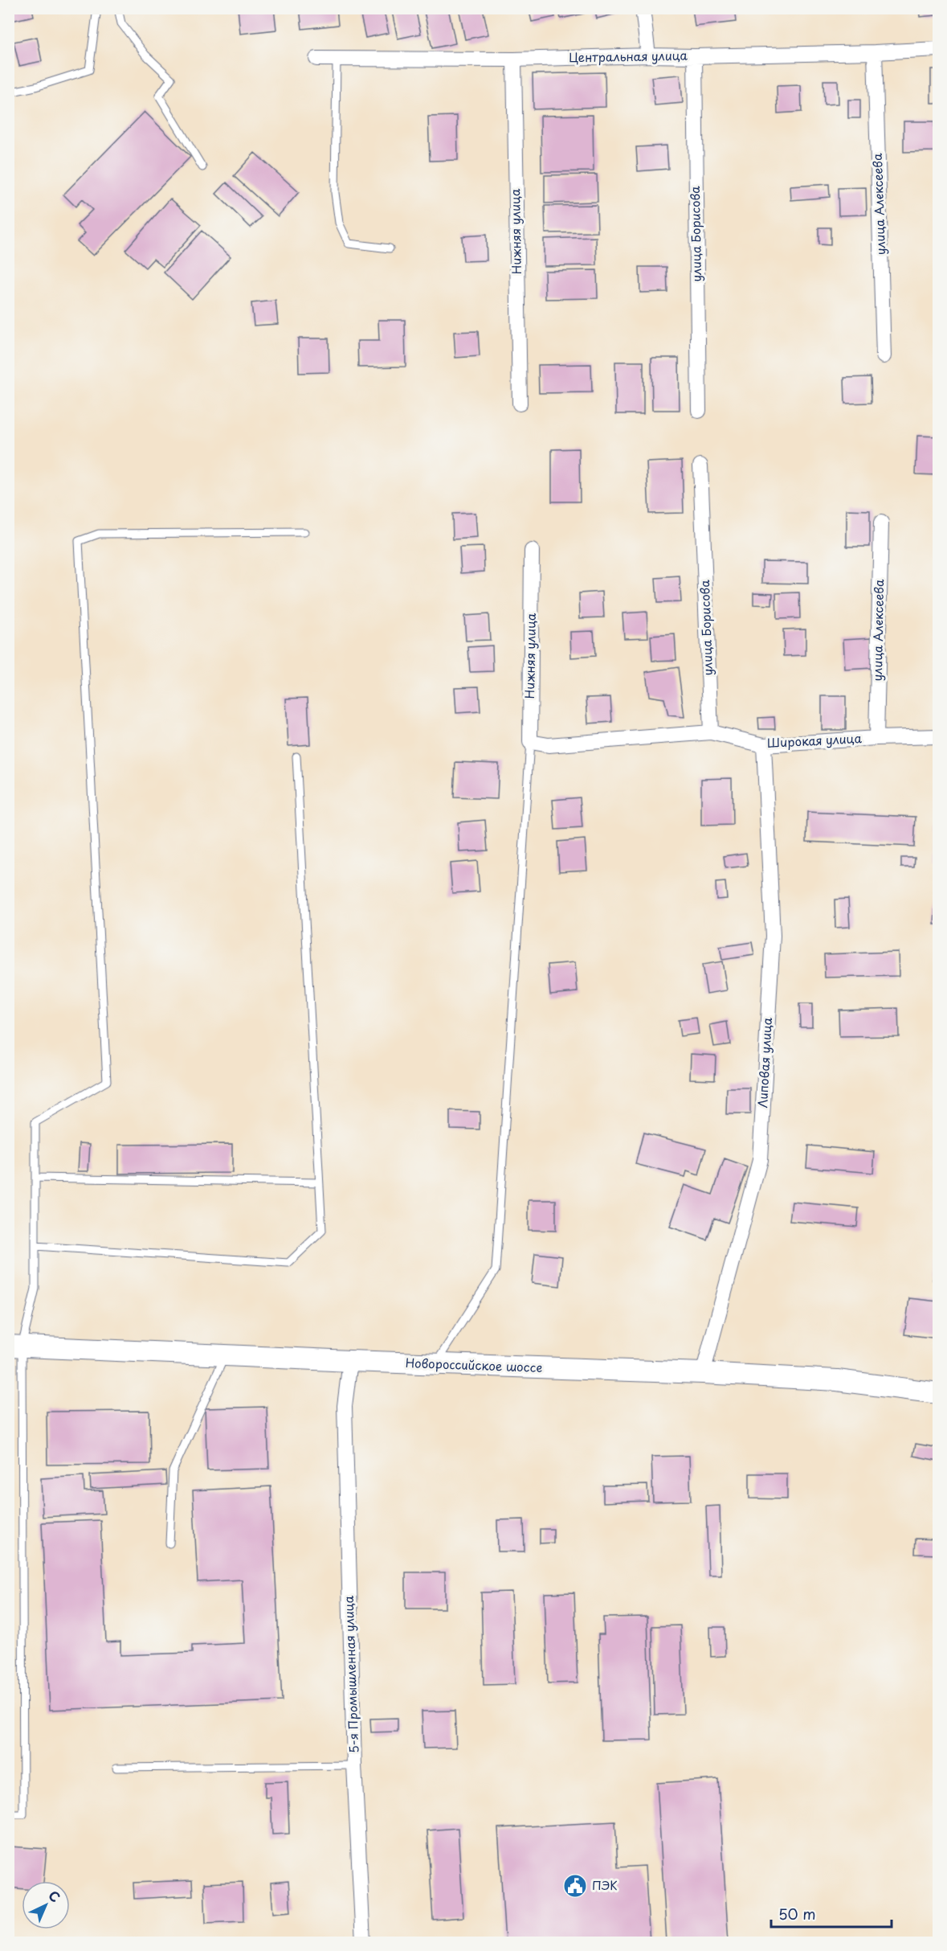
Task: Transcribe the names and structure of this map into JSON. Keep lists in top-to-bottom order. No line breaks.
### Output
{"streets":{"main road":["Новороссийское шоссе"],"street":["Центральная улица","улица Алексеева","Нижняя улица","улица Борисова","Широкая улица","Липовая улица","5-я Промышленная улица"]},"crossings":[["Центральная улица","улица Алексеева"],["Центральная улица","Нижняя улица"],["Центральная улица","улица Борисова"],["улица Алексеева","Широкая улица"],["Нижняя улица","Широкая улица"],["улица Борисова","Широкая улица"],["Широкая улица","Липовая улица"],["Липовая улица","Новороссийское шоссе"],["Новороссийское шоссе","5-я Промышленная улица"]],"places":{"public building":["ПЭК"]},"scale_bar":"50 m","north":"top right"}
